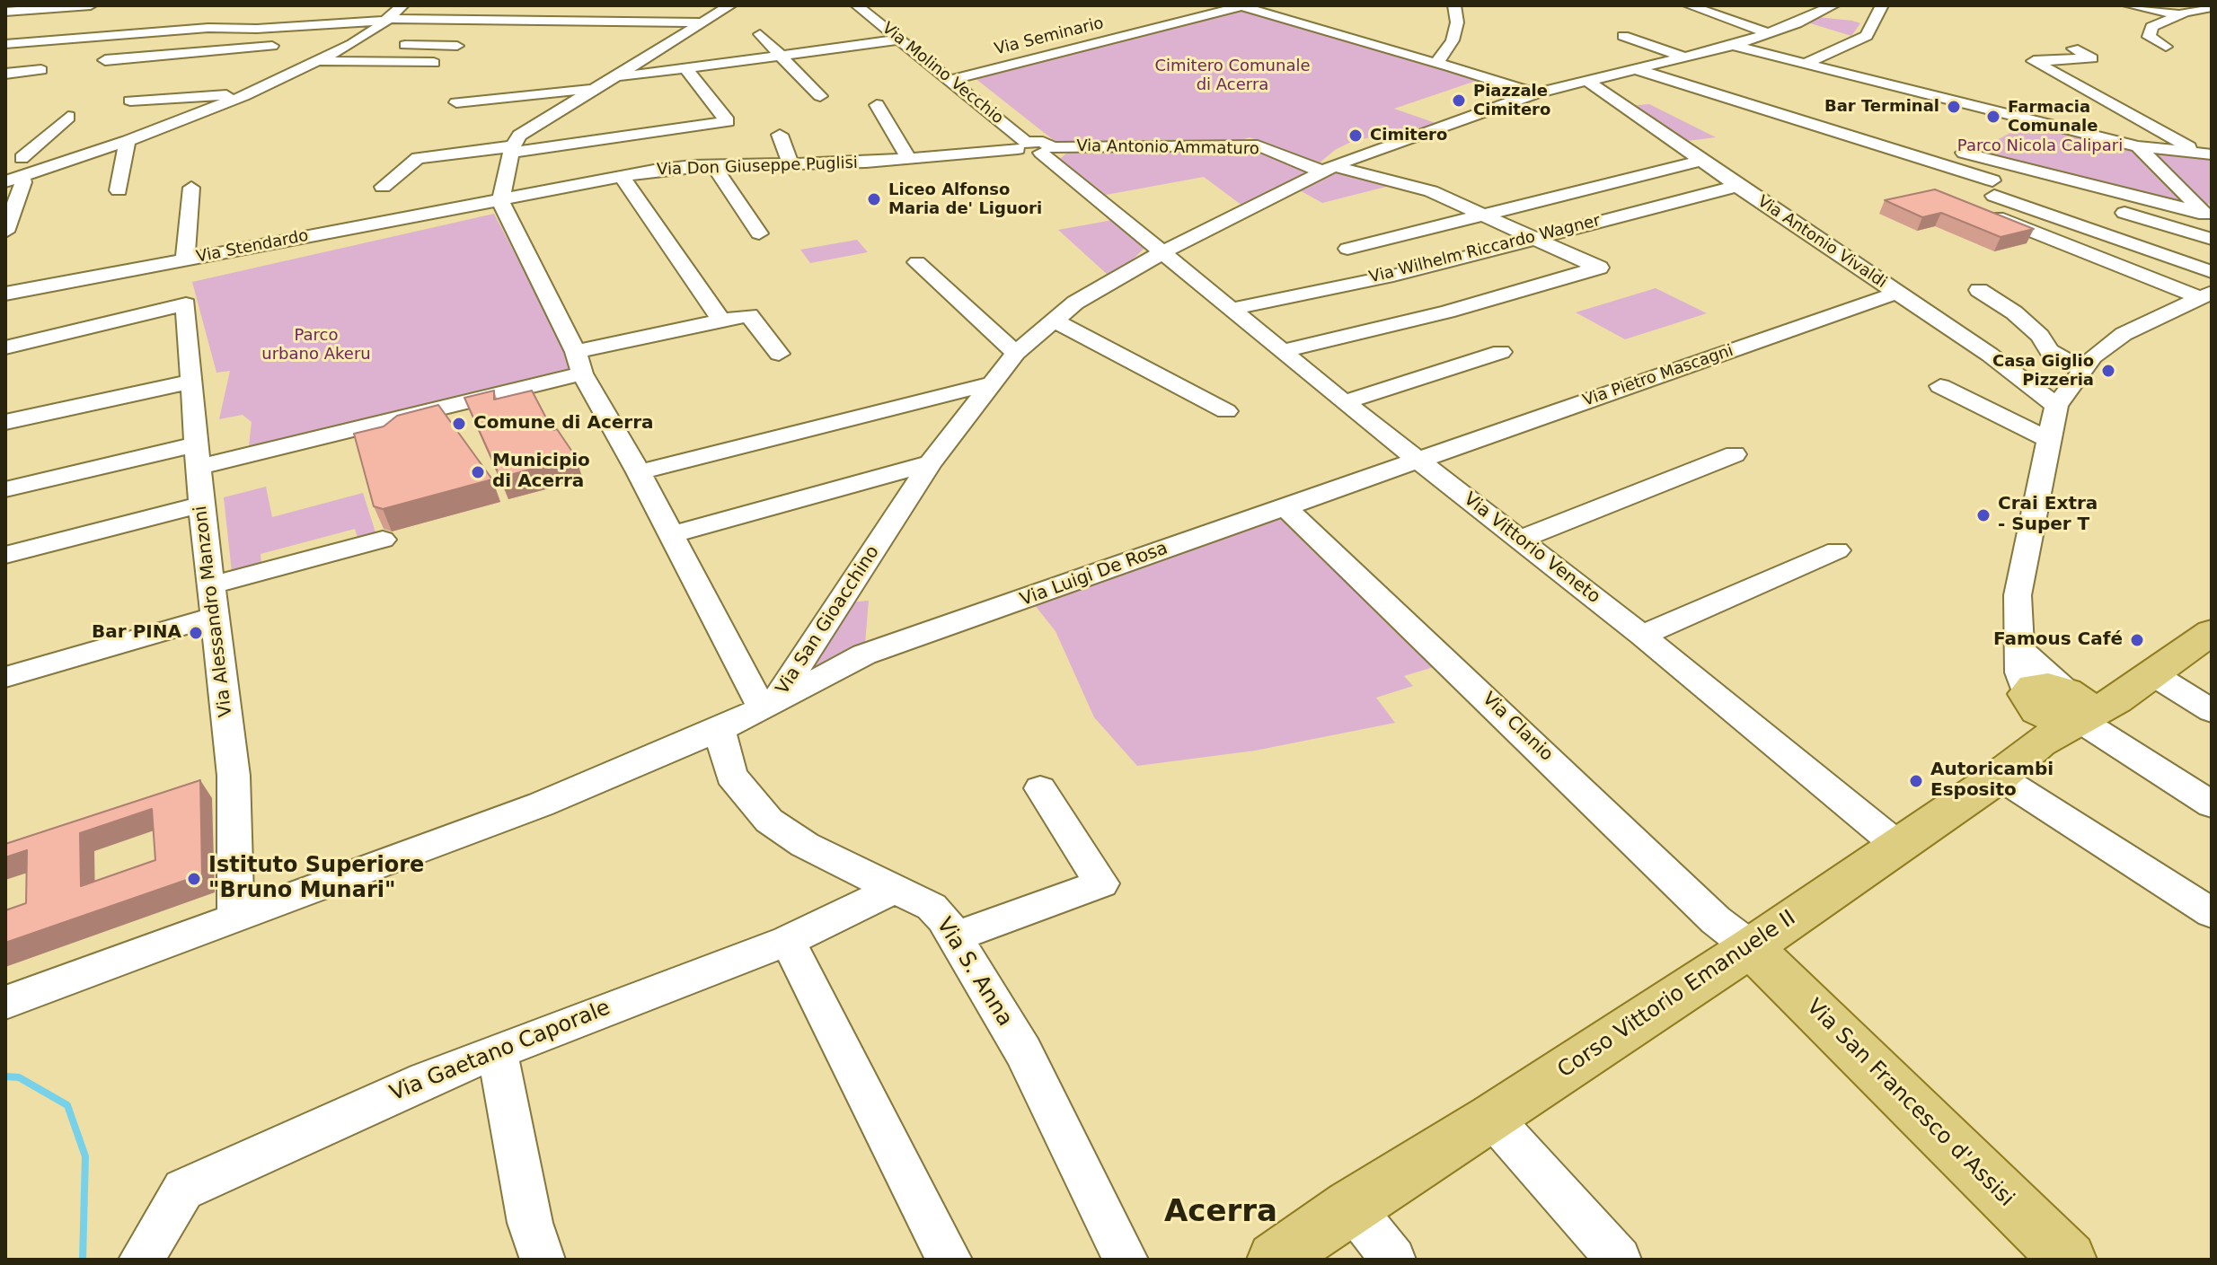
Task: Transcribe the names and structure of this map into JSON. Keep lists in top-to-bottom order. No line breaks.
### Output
{"streets":{"main road":["Corso Vittorio Emanuele II","Via San Francesco d'Assisi"],"street":["Via Seminario","Via Molino Vecchio","Via Antonio Ammaturo","Via Don Giuseppe Puglisi","Via Antonio Vivaldi","Via Stendardo","Via Wilhelm Riccardo Wagner","Via Pietro Mascagni","Via Vittorio Veneto","Via Luigi De Rosa","Via Alessandro Manzoni","Via San Gioacchino","Via Clanio","Via S. Anna","Via Gaetano Caporale"]},"crossings":[["Via Seminario","Via Molino Vecchio"],["Via Molino Vecchio","Via Antonio Ammaturo"],["Via Molino Vecchio","Via Don Giuseppe Puglisi"],["Via Molino Vecchio","Via Vittorio Veneto"],["Via Molino Vecchio","Via San Gioacchino"],["Via Antonio Ammaturo","Via Don Giuseppe Puglisi"],["Via Antonio Ammaturo","Via San Gioacchino"],["Via Don Giuseppe Puglisi","Via Stendardo"],["Via Antonio Vivaldi","Via Wilhelm Riccardo Wagner"],["Via Antonio Vivaldi","Via Pietro Mascagni"],["Via Wilhelm Riccardo Wagner","Via Vittorio Veneto"],["Via Pietro Mascagni","Via Vittorio Veneto"],["Via Pietro Mascagni","Via Luigi De Rosa"],["Via Vittorio Veneto","Via Luigi De Rosa"],["Via Vittorio Veneto","Via San Gioacchino"],["Via Vittorio Veneto","Corso Vittorio Emanuele II"],["Via Luigi De Rosa","Via San Gioacchino"],["Via Luigi De Rosa","Via Clanio"],["Via Alessandro Manzoni","Via San Gioacchino"],["Via San Gioacchino","Via S. Anna"],["Via Clanio","Corso Vittorio Emanuele II"],["Via Clanio","Via San Francesco d'Assisi"],["Via S. Anna","Via Gaetano Caporale"],["Corso Vittorio Emanuele II","Via San Francesco d'Assisi"]],"districts":["Acerra"],"parks":["Cimitero Comunale di Acerra","Parco Nicola Calipari","Parco urbano Akeru"],"places":["Piazzale Cimitero","Bar Terminal","Farmacia Comunale","Cimitero","Liceo Alfonso Maria de' Liguori","Casa Giglio Pizzeria","Comune di Acerra","Municipio di Acerra","Crai Extra - Super T","Bar PINA","Famous Café","Autoricambi Esposito","Istituto Superiore \"Bruno Munari\""]}
